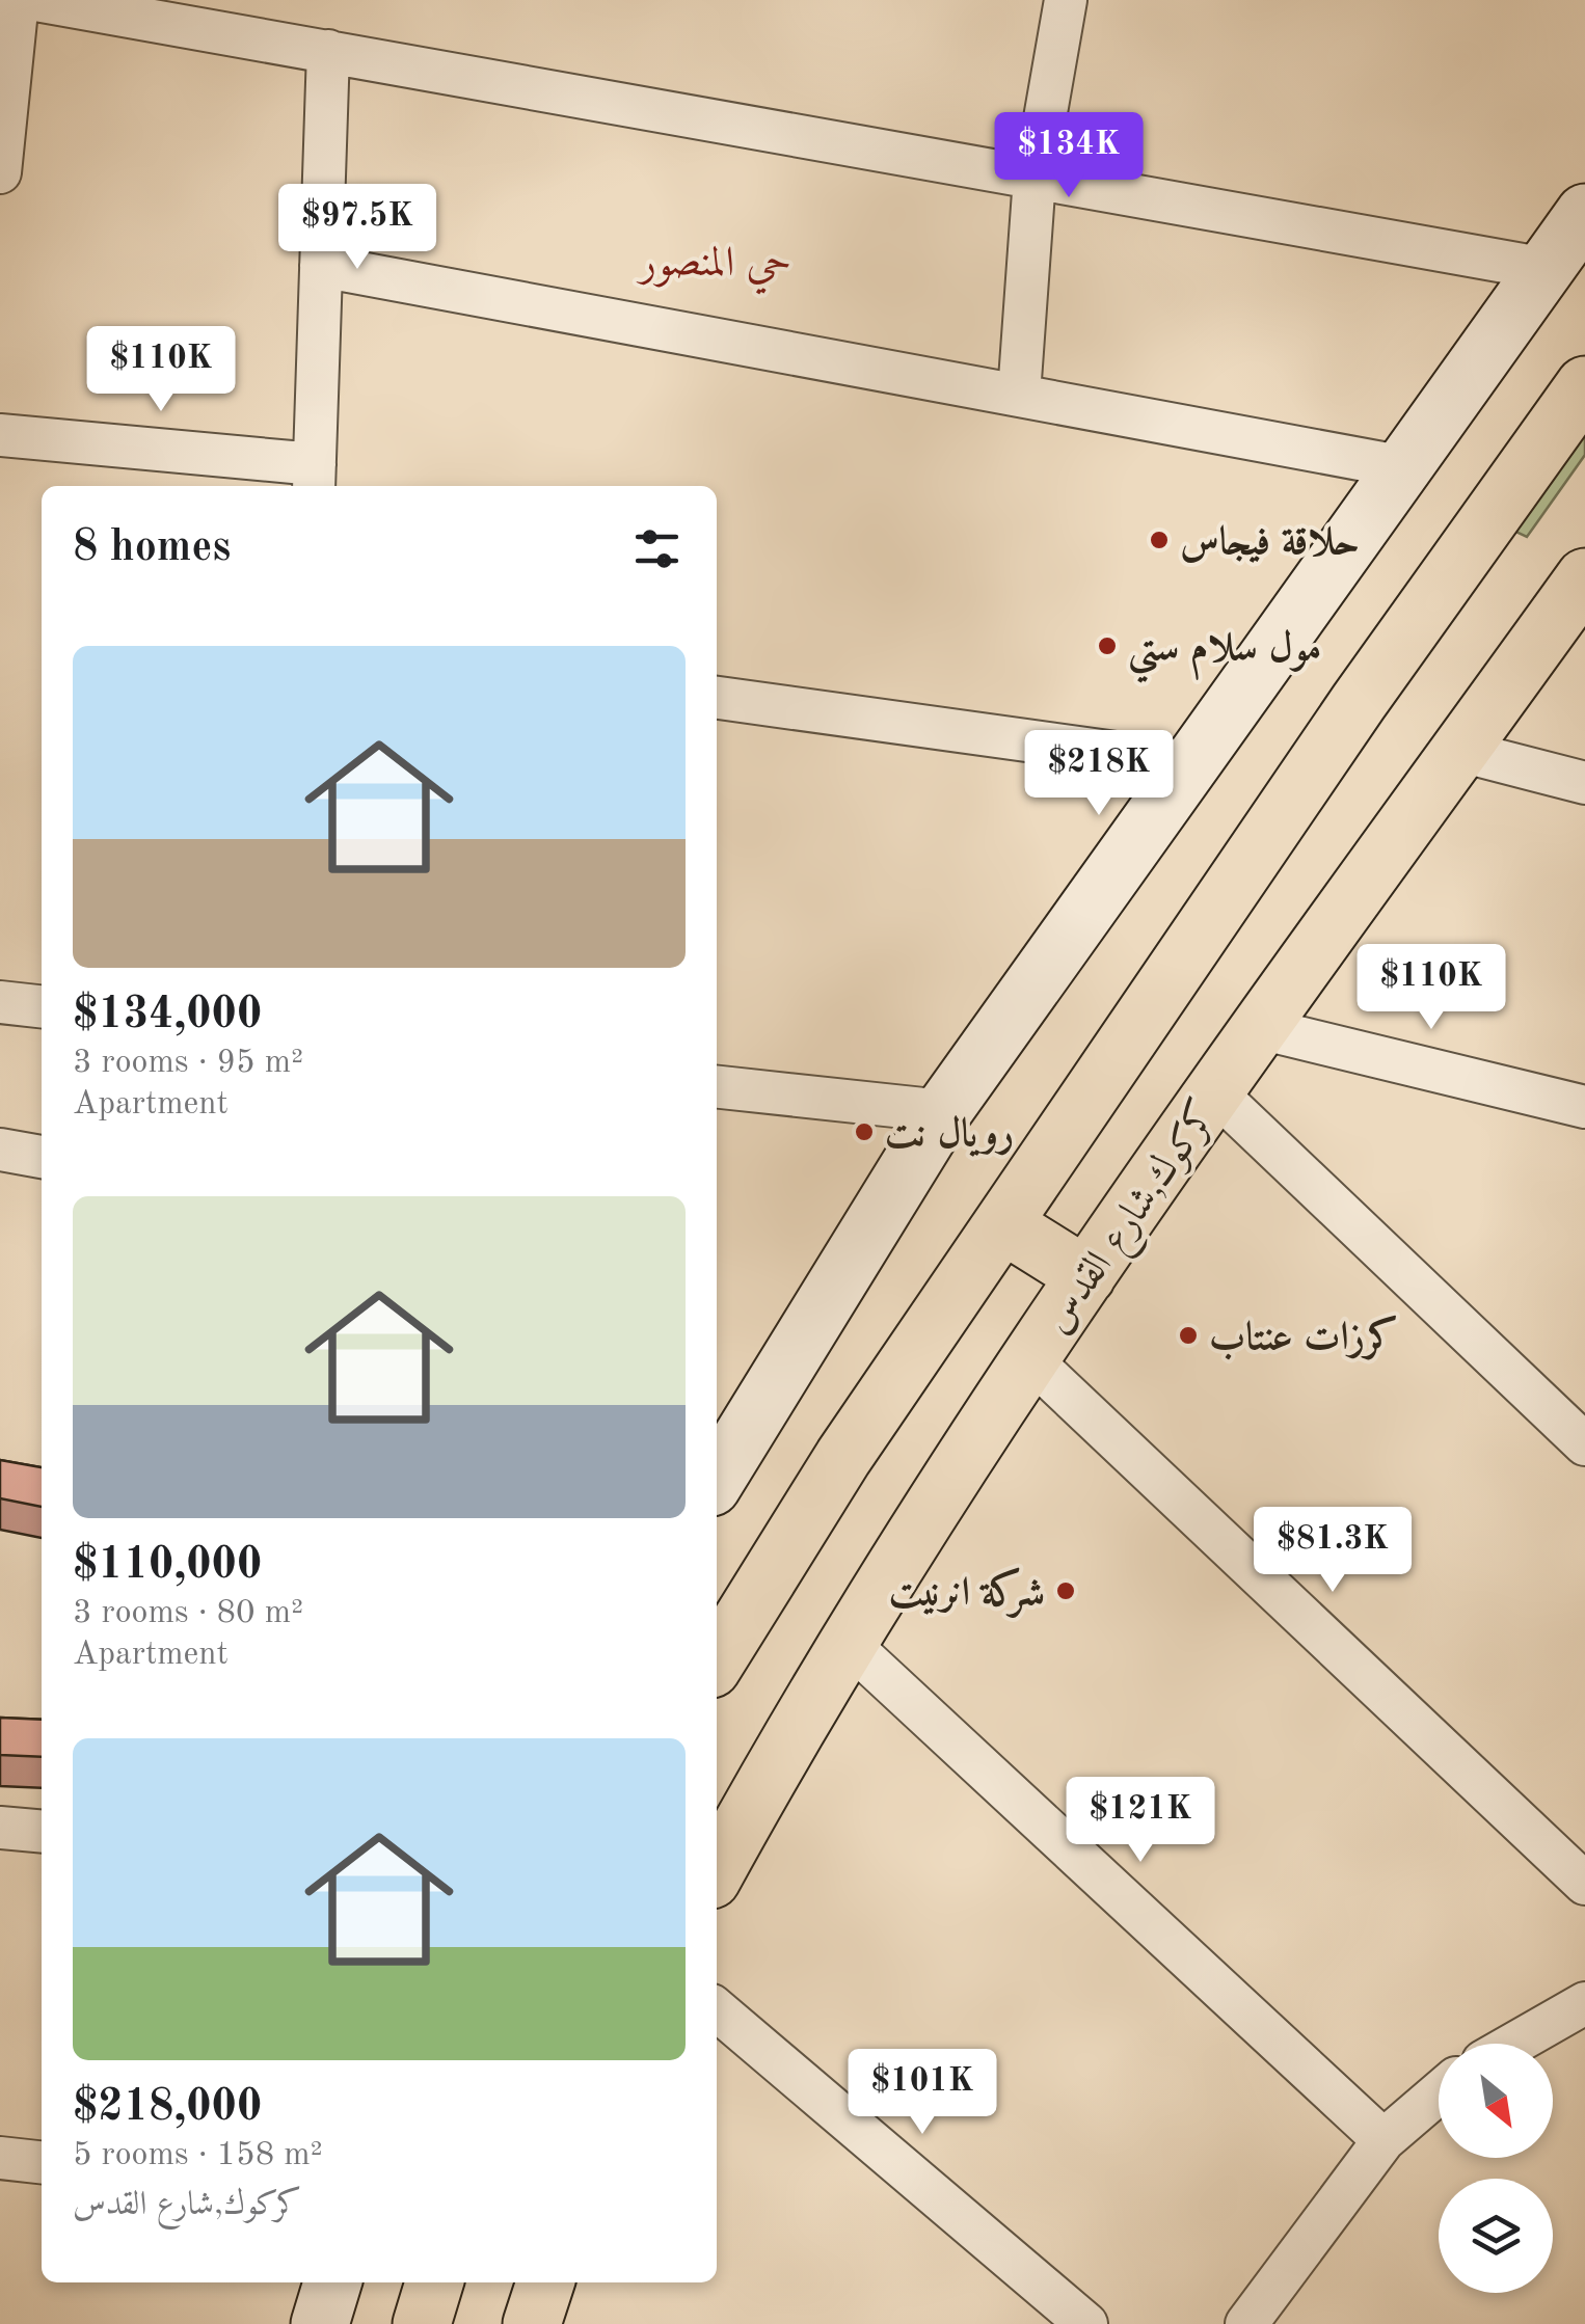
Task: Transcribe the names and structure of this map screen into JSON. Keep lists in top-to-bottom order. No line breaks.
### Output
{"streets":{"main road":["كركوك,شارع القدس"]},"districts":["حي المنصور"],"places":["حلاقة فيجاس","مول سلام ستي","رويال نت","كرزات عنتاب","شركة انرنيت"],"north":"bottom right","page":{"price":["$134K","$97.5K","$110K","$218K","$110K","$81.3K","$121K","$101K"],"heading":"8 homes","list":[{"name":"$134,000","note":"3 rooms · 95 m² · Apartment"},{"name":"$110,000","note":"3 rooms · 80 m² · Apartment"},{"name":"$218,000","note":"5 rooms · 158 m² · كركوك,شارع القدس"}]}}
